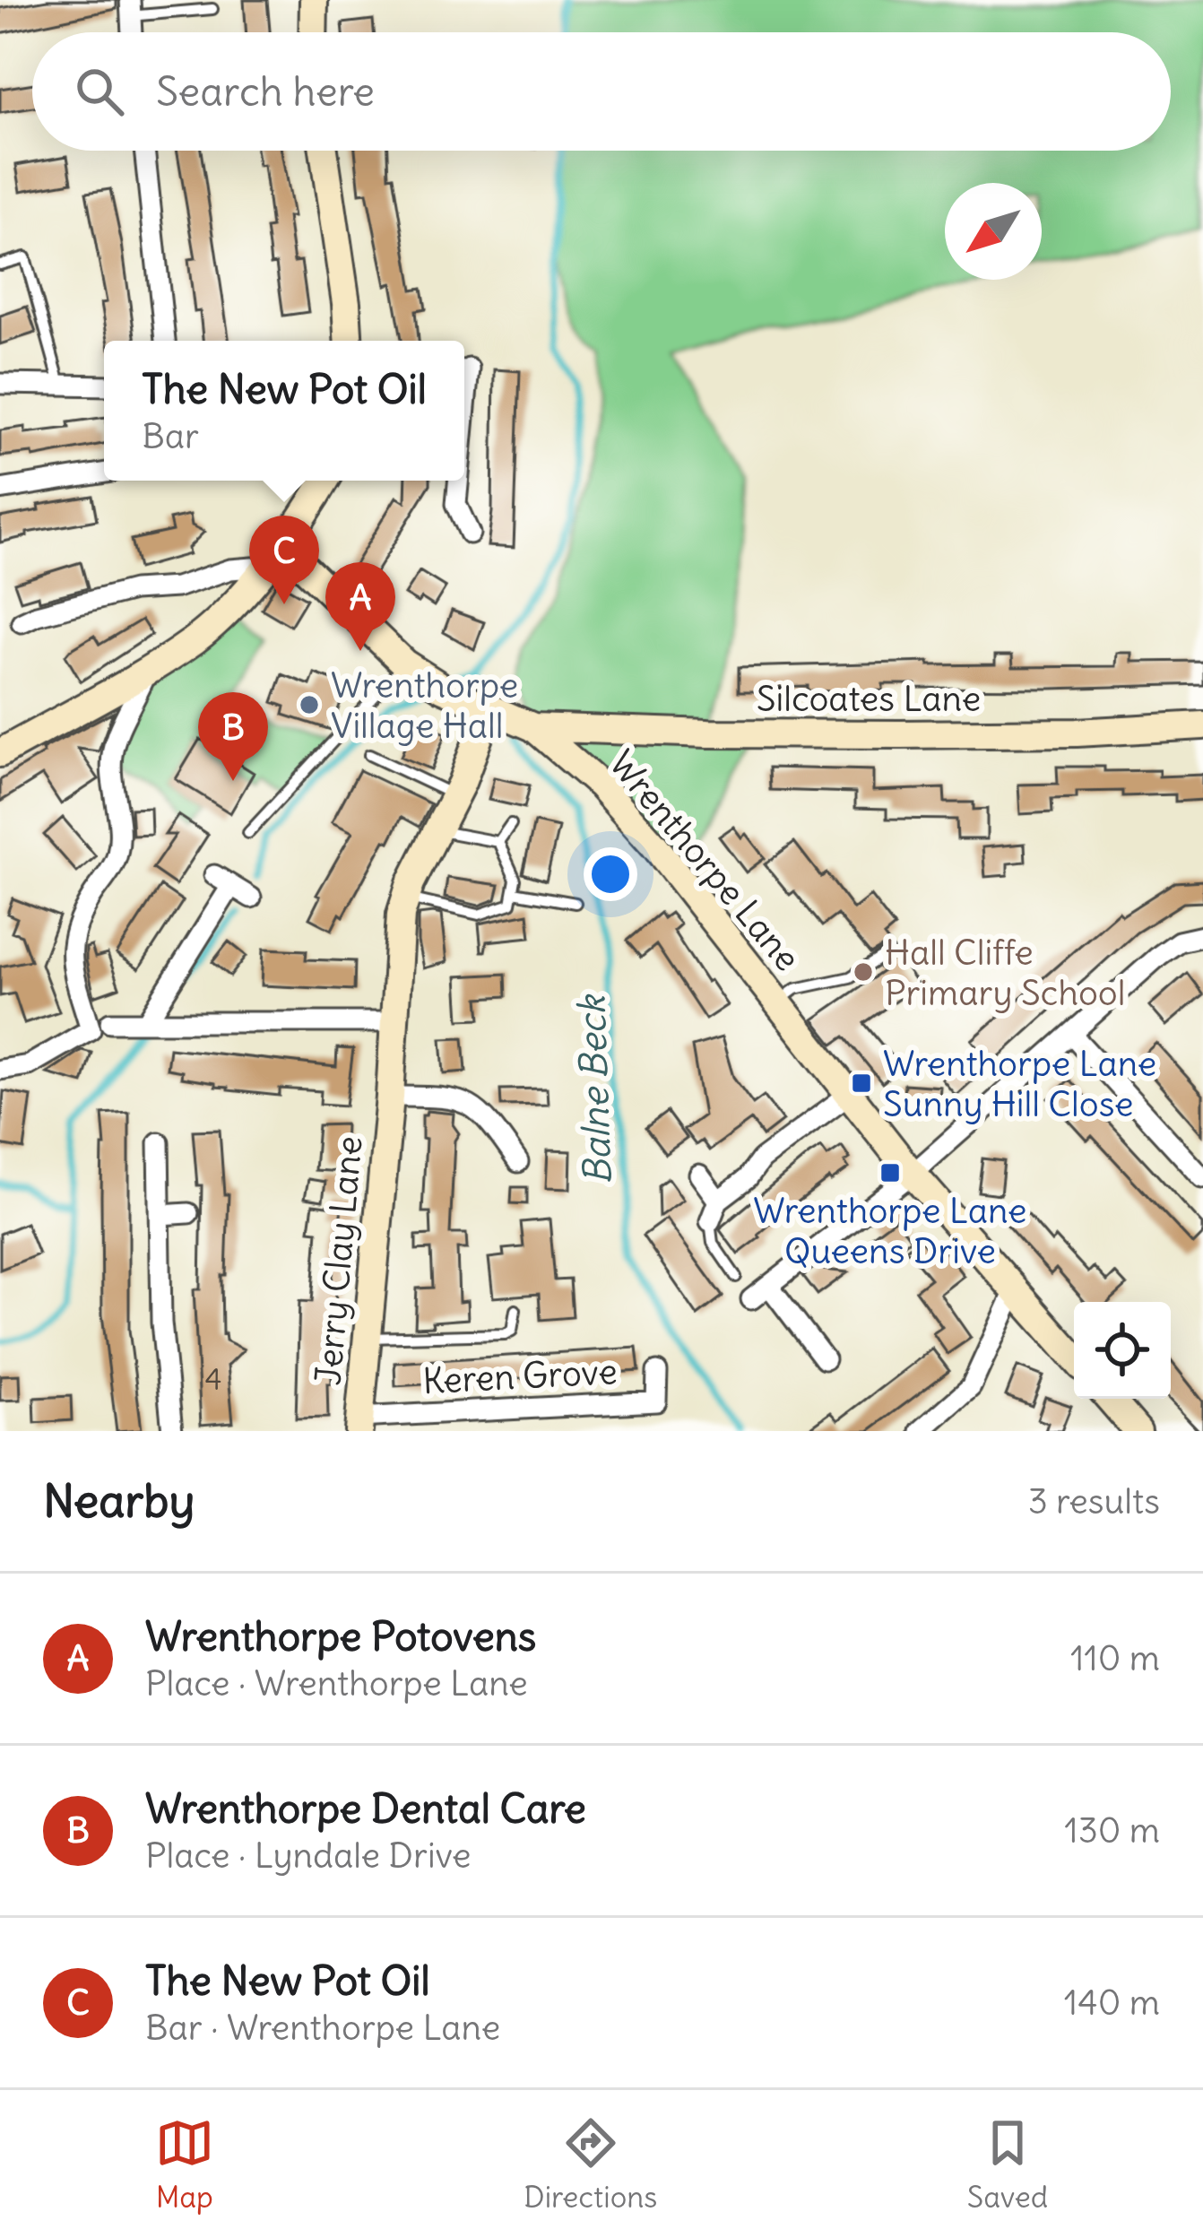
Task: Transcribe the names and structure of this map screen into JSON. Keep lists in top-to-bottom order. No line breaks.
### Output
{"streets":{"street":["Silcoates Lane","Wrenthorpe Lane","Jerry Clay Lane","Keren Grove"]},"crossings":[["Silcoates Lane","Wrenthorpe Lane"],["Wrenthorpe Lane","Jerry Clay Lane"],["Jerry Clay Lane","Keren Grove"]],"water":["Balne Beck"],"places":{"other":["Wrenthorpe Village Hall","Hall Cliffe Primary School"],"transit":["Wrenthorpe Lane Sunny Hill Close","Wrenthorpe Lane Queens Drive"]},"house_numbers":["4"],"north":"bottom left","page":{"search":"Search here","popup":["The New Pot Oil","Bar"],"pins":["C","A","B"],"heading":["Nearby","3 results"],"list":[{"mark":"A","name":"Wrenthorpe Potovens","note":"Place · Wrenthorpe Lane","value":"110 m"},{"mark":"B","name":"Wrenthorpe Dental Care","note":"Place · Lyndale Drive","value":"130 m"},{"mark":"C","name":"The New Pot Oil","note":"Bar · Wrenthorpe Lane","value":"140 m"}],"nav":["Map","Directions","Saved"]}}
